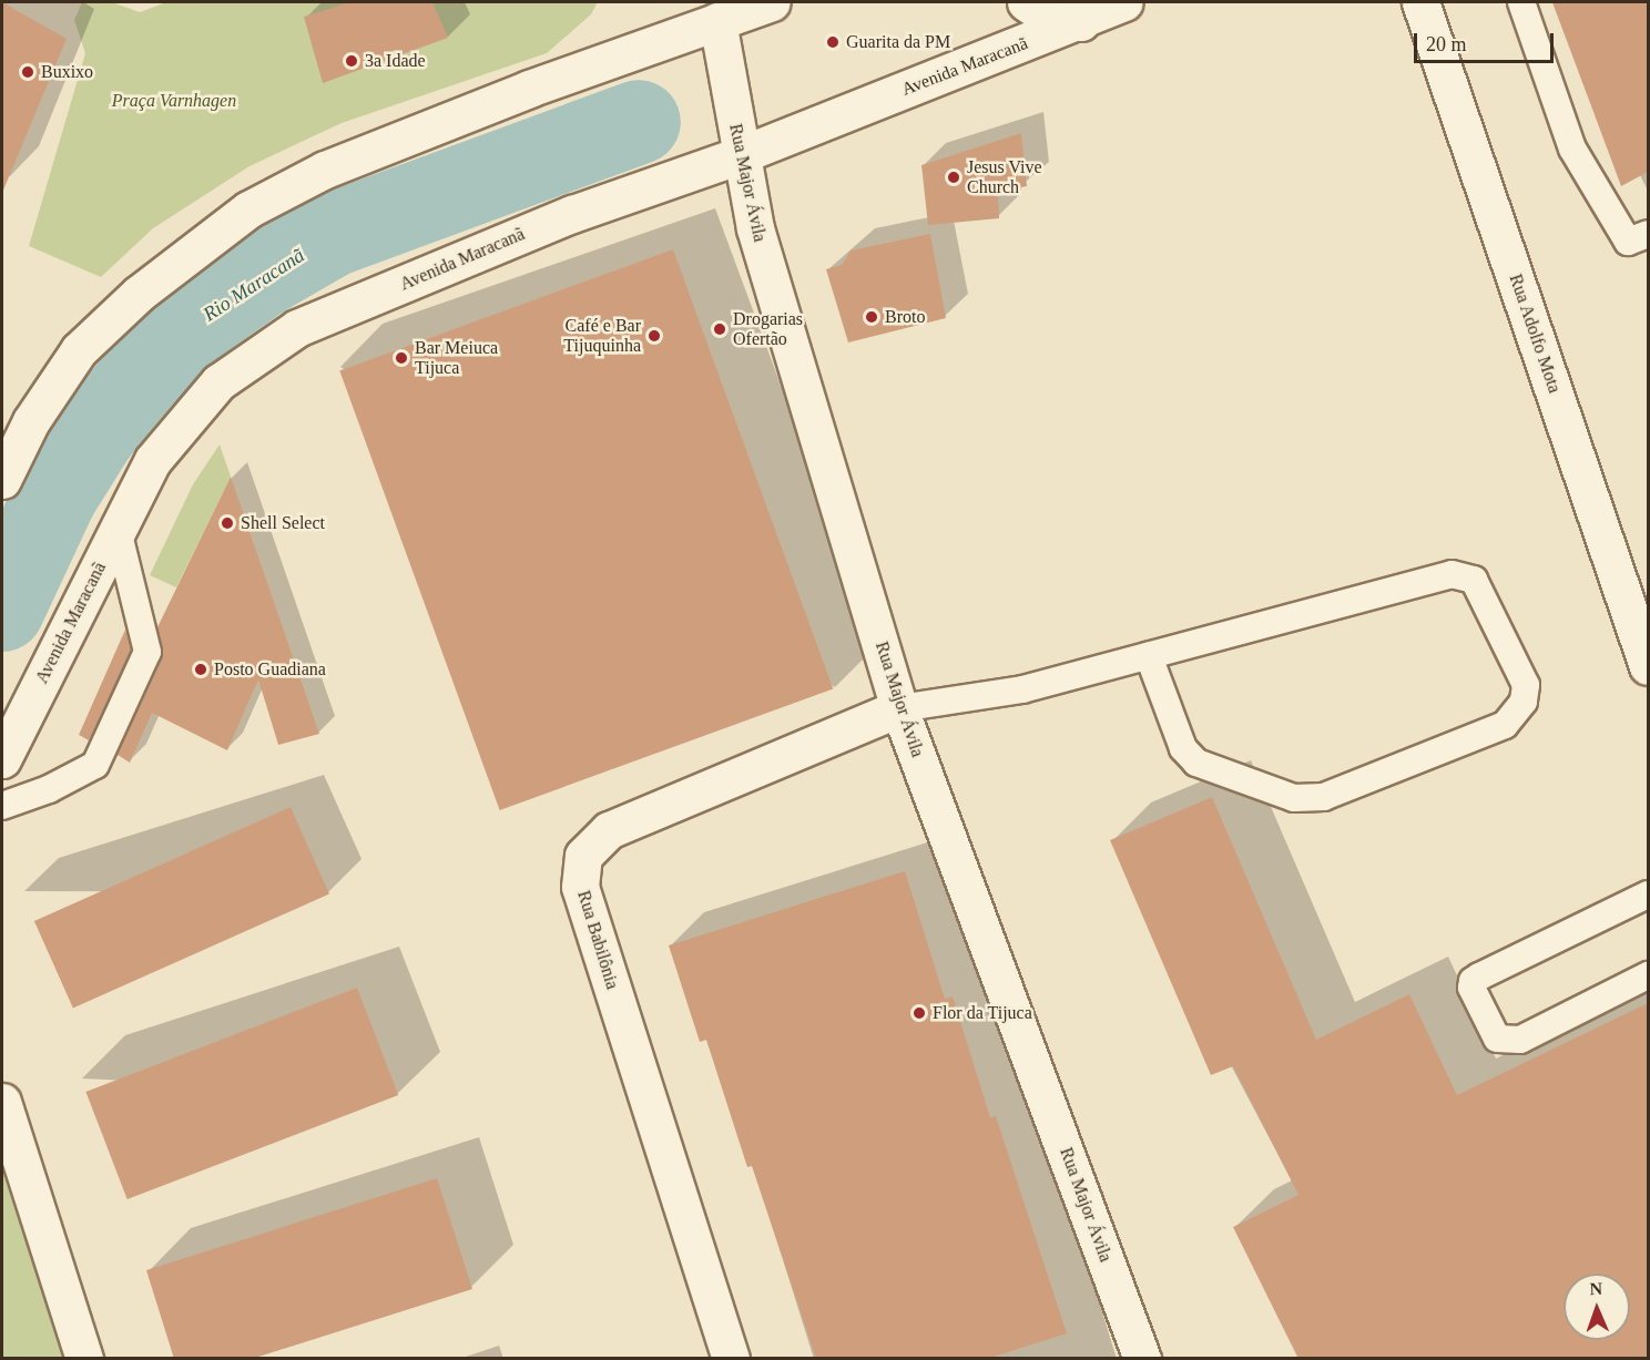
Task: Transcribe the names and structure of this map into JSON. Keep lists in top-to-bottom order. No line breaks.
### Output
{"streets":{"street":["Avenida Maracanã","Rua Major Ávila","Rua Adolfo Mota","Rua Babilônia"]},"crossings":[["Avenida Maracanã","Rua Major Ávila"],["Rua Major Ávila","Rua Babilônia"]],"water":["Rio Maracanã"],"parks":["Praça Varnhagen"],"places":["Guarita da PM","3a Idade","Buxixo","Jesus Vive Church","Broto","Drogarias Ofertão","Café e Bar Tijuquinha","Bar Meiuca Tijuca","Shell Select","Posto Guadiana","Flor da Tijuca"],"scale_bar":"20 m","north":"top"}
